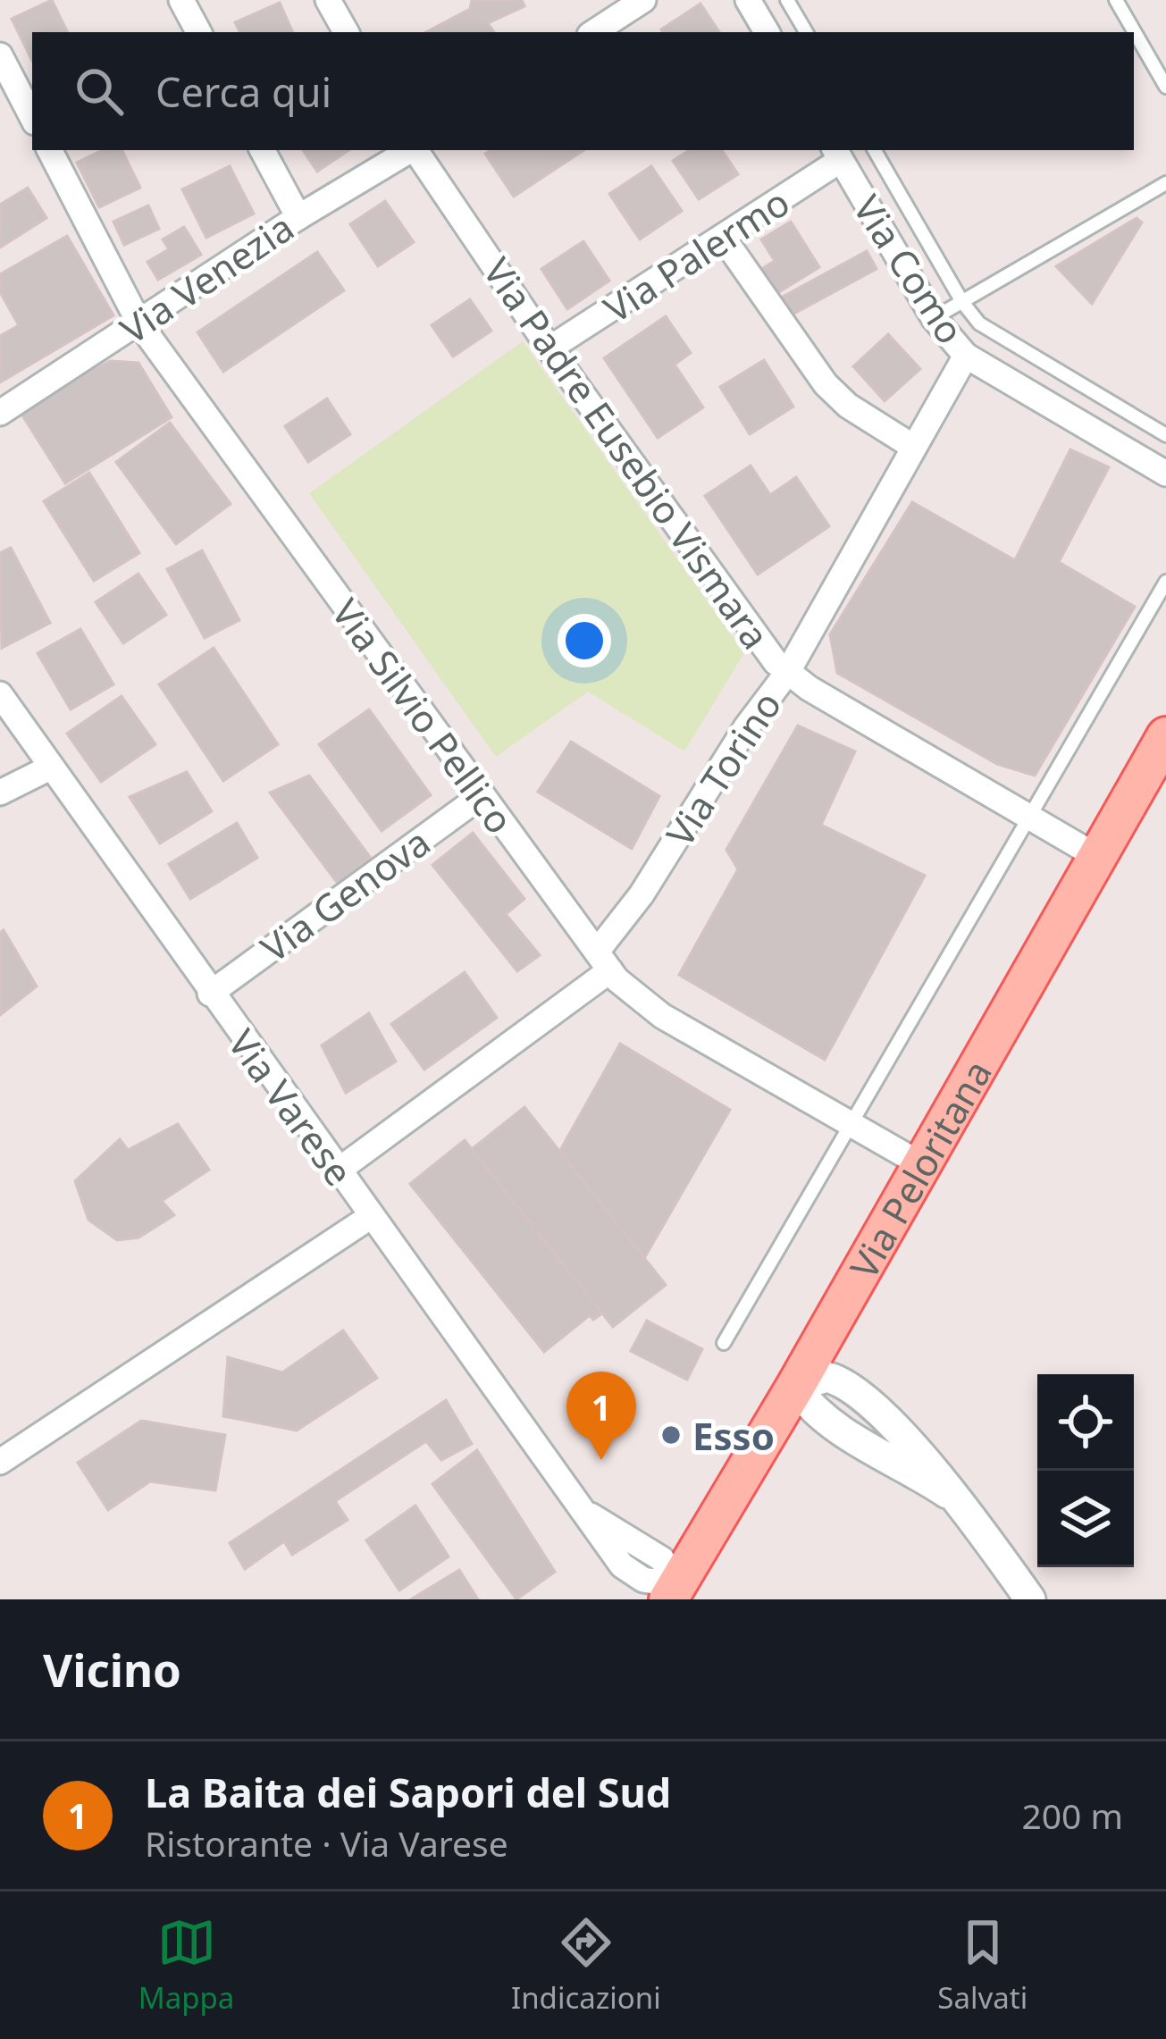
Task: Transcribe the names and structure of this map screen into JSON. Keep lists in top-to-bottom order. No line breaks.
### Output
{"streets":{"main road":["Via Peloritana"],"street":["Via Palermo","Via Como","Via Venezia","Via Padre Eusebio Vismara","Via Silvio Pellico","Via Torino","Via Genova","Via Varese"]},"crossings":[["Via Palermo","Via Como"],["Via Palermo","Via Padre Eusebio Vismara"],["Via Como","Via Torino"],["Via Venezia","Via Silvio Pellico"],["Via Padre Eusebio Vismara","Via Torino"],["Via Padre Eusebio Vismara","Via Peloritana"],["Via Silvio Pellico","Via Torino"],["Via Silvio Pellico","Via Genova"],["Via Silvio Pellico","Via Peloritana"],["Via Torino","Via Varese"],["Via Genova","Via Varese"],["Via Varese","Via Peloritana"]],"places":["Esso"],"page":{"search":"Cerca qui","pins":"1","heading":"Vicino","list":[{"mark":"1","name":"La Baita dei Sapori del Sud","note":"Ristorante · Via Varese","value":"200 m"}],"nav":["Mappa","Indicazioni","Salvati"]}}
